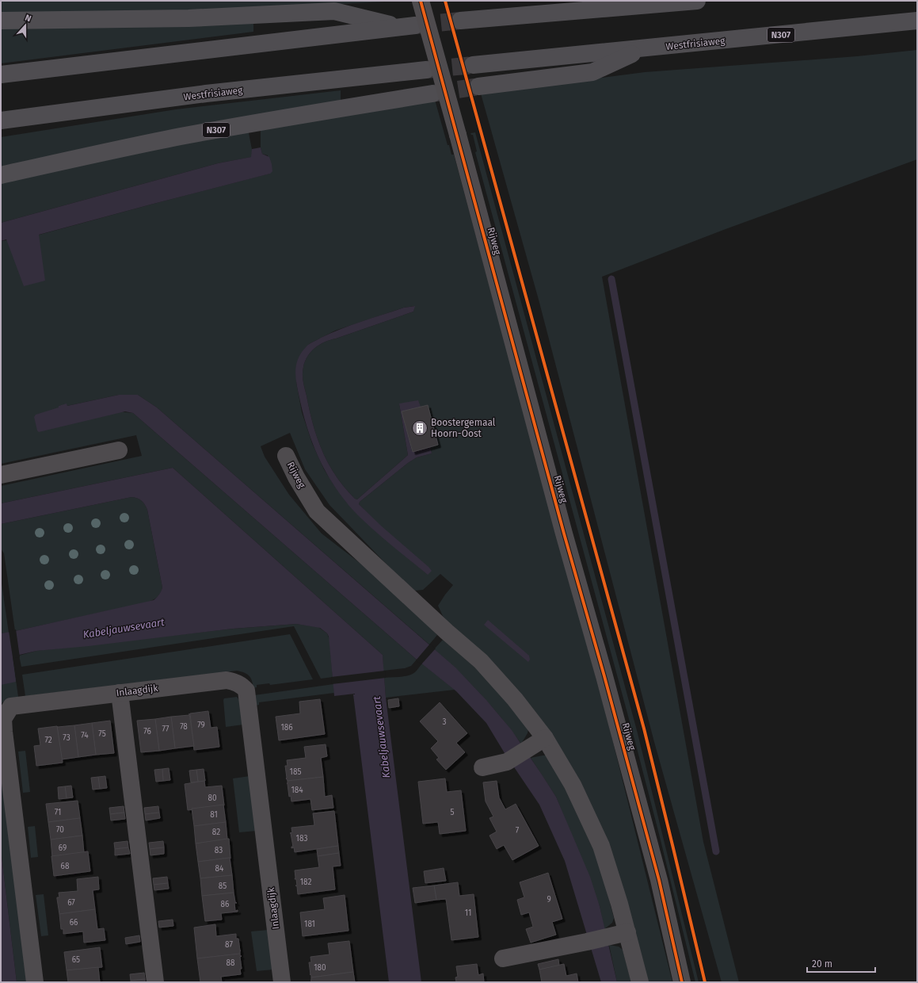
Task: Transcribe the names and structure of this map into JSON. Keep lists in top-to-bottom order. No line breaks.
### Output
{"streets":{"highway":["N307","Westfrisiaweg"],"street":["Rijweg","Inlaagdijk"]},"crossings":[["N307","Westfrisiaweg"]],"water":["Kabeljauwsevaart"],"places":{"building":["Boostergemaal Hoorn-Oost"]},"house_numbers":["3","79","78","186","77","76","75","74","73","72","185","184","80","71","5","81","70","7","82","183","69","83","68","84","182","85","9","67","86","11","66","181","87","65","88","180"],"scale_bar":"20 m","north":"top"}
